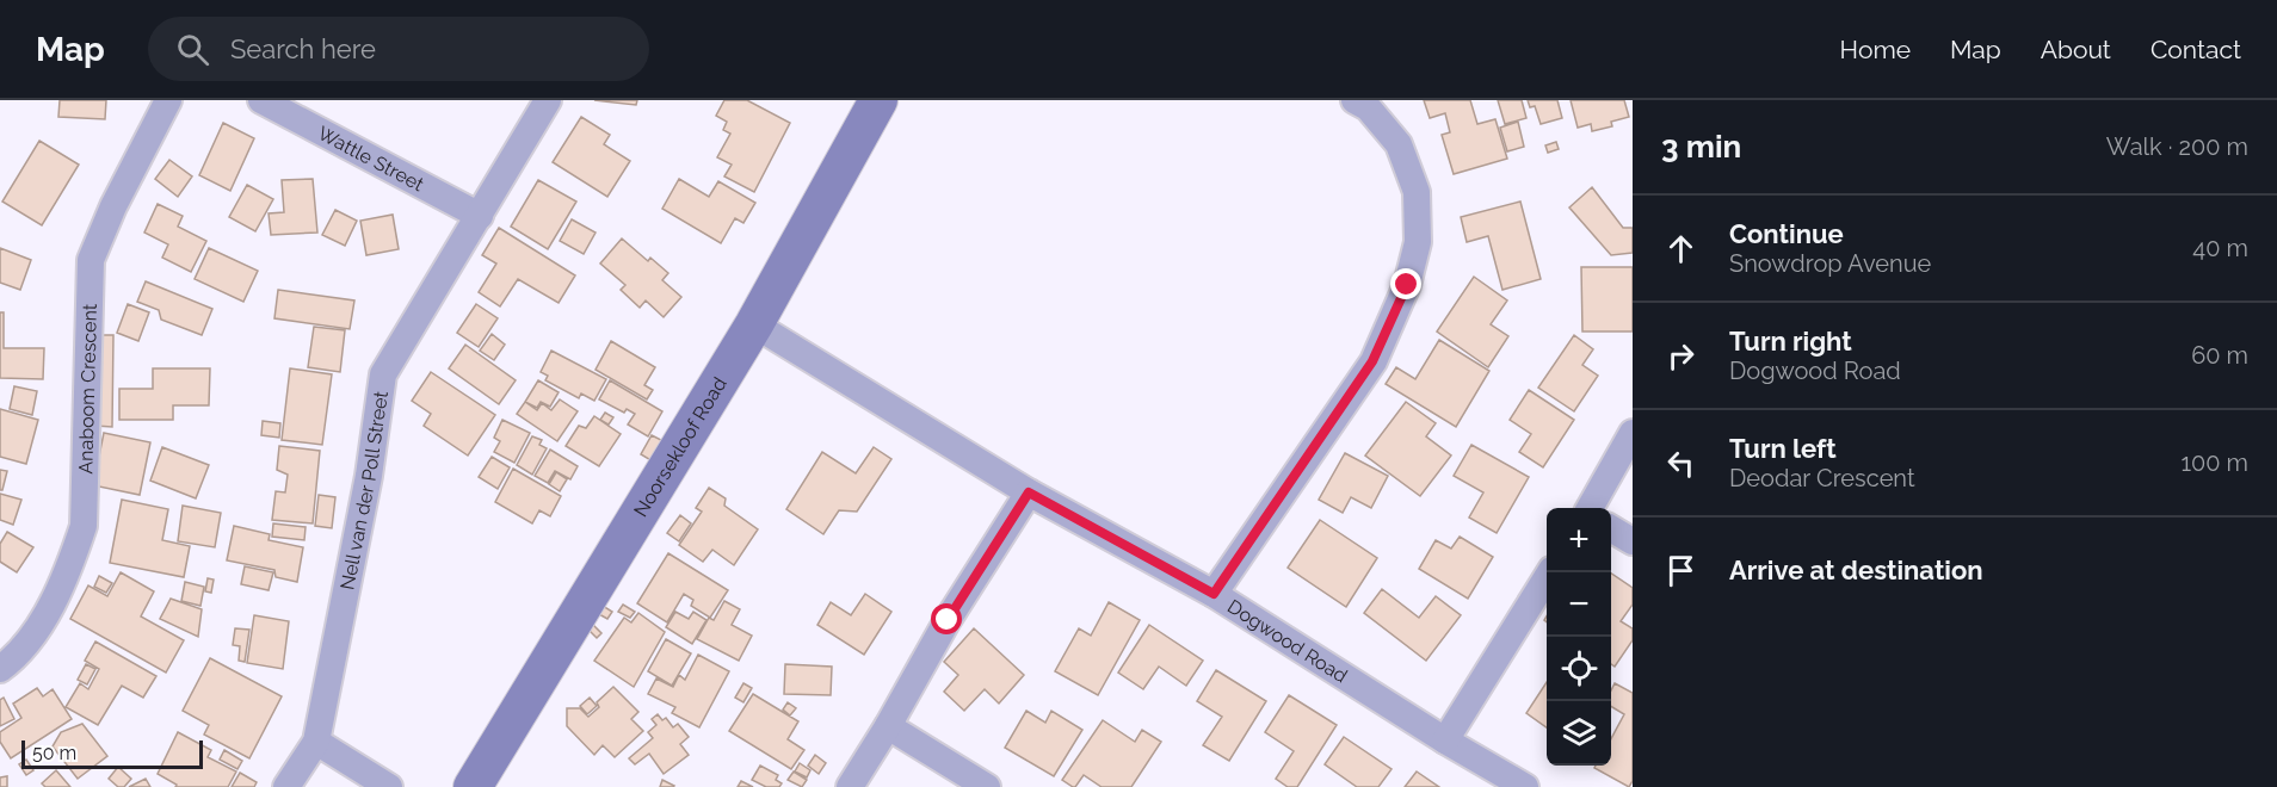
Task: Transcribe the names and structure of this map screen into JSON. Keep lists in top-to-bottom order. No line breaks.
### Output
{"streets":{"street":["Wattle Street","Anaboom Crescent","Noorsekloof Road","Nell van der Poll Street","Dogwood Road"]},"crossings":[["Wattle Street","Nell van der Poll Street"],["Noorsekloof Road","Dogwood Road"]],"scale_bar":"50 m","page":{"header":"Map","search":"Search here","nav":["Home","Map","About","Contact"],"heading":["3 min","Walk · 200 m"],"list":[["Continue","Snowdrop Avenue","40 m"],["Turn right","Dogwood Road","60 m"],["Turn left","Deodar Crescent","100 m"],"Arrive at destination"],"map_buttons":["+","−"],"scale":"50 m"}}
